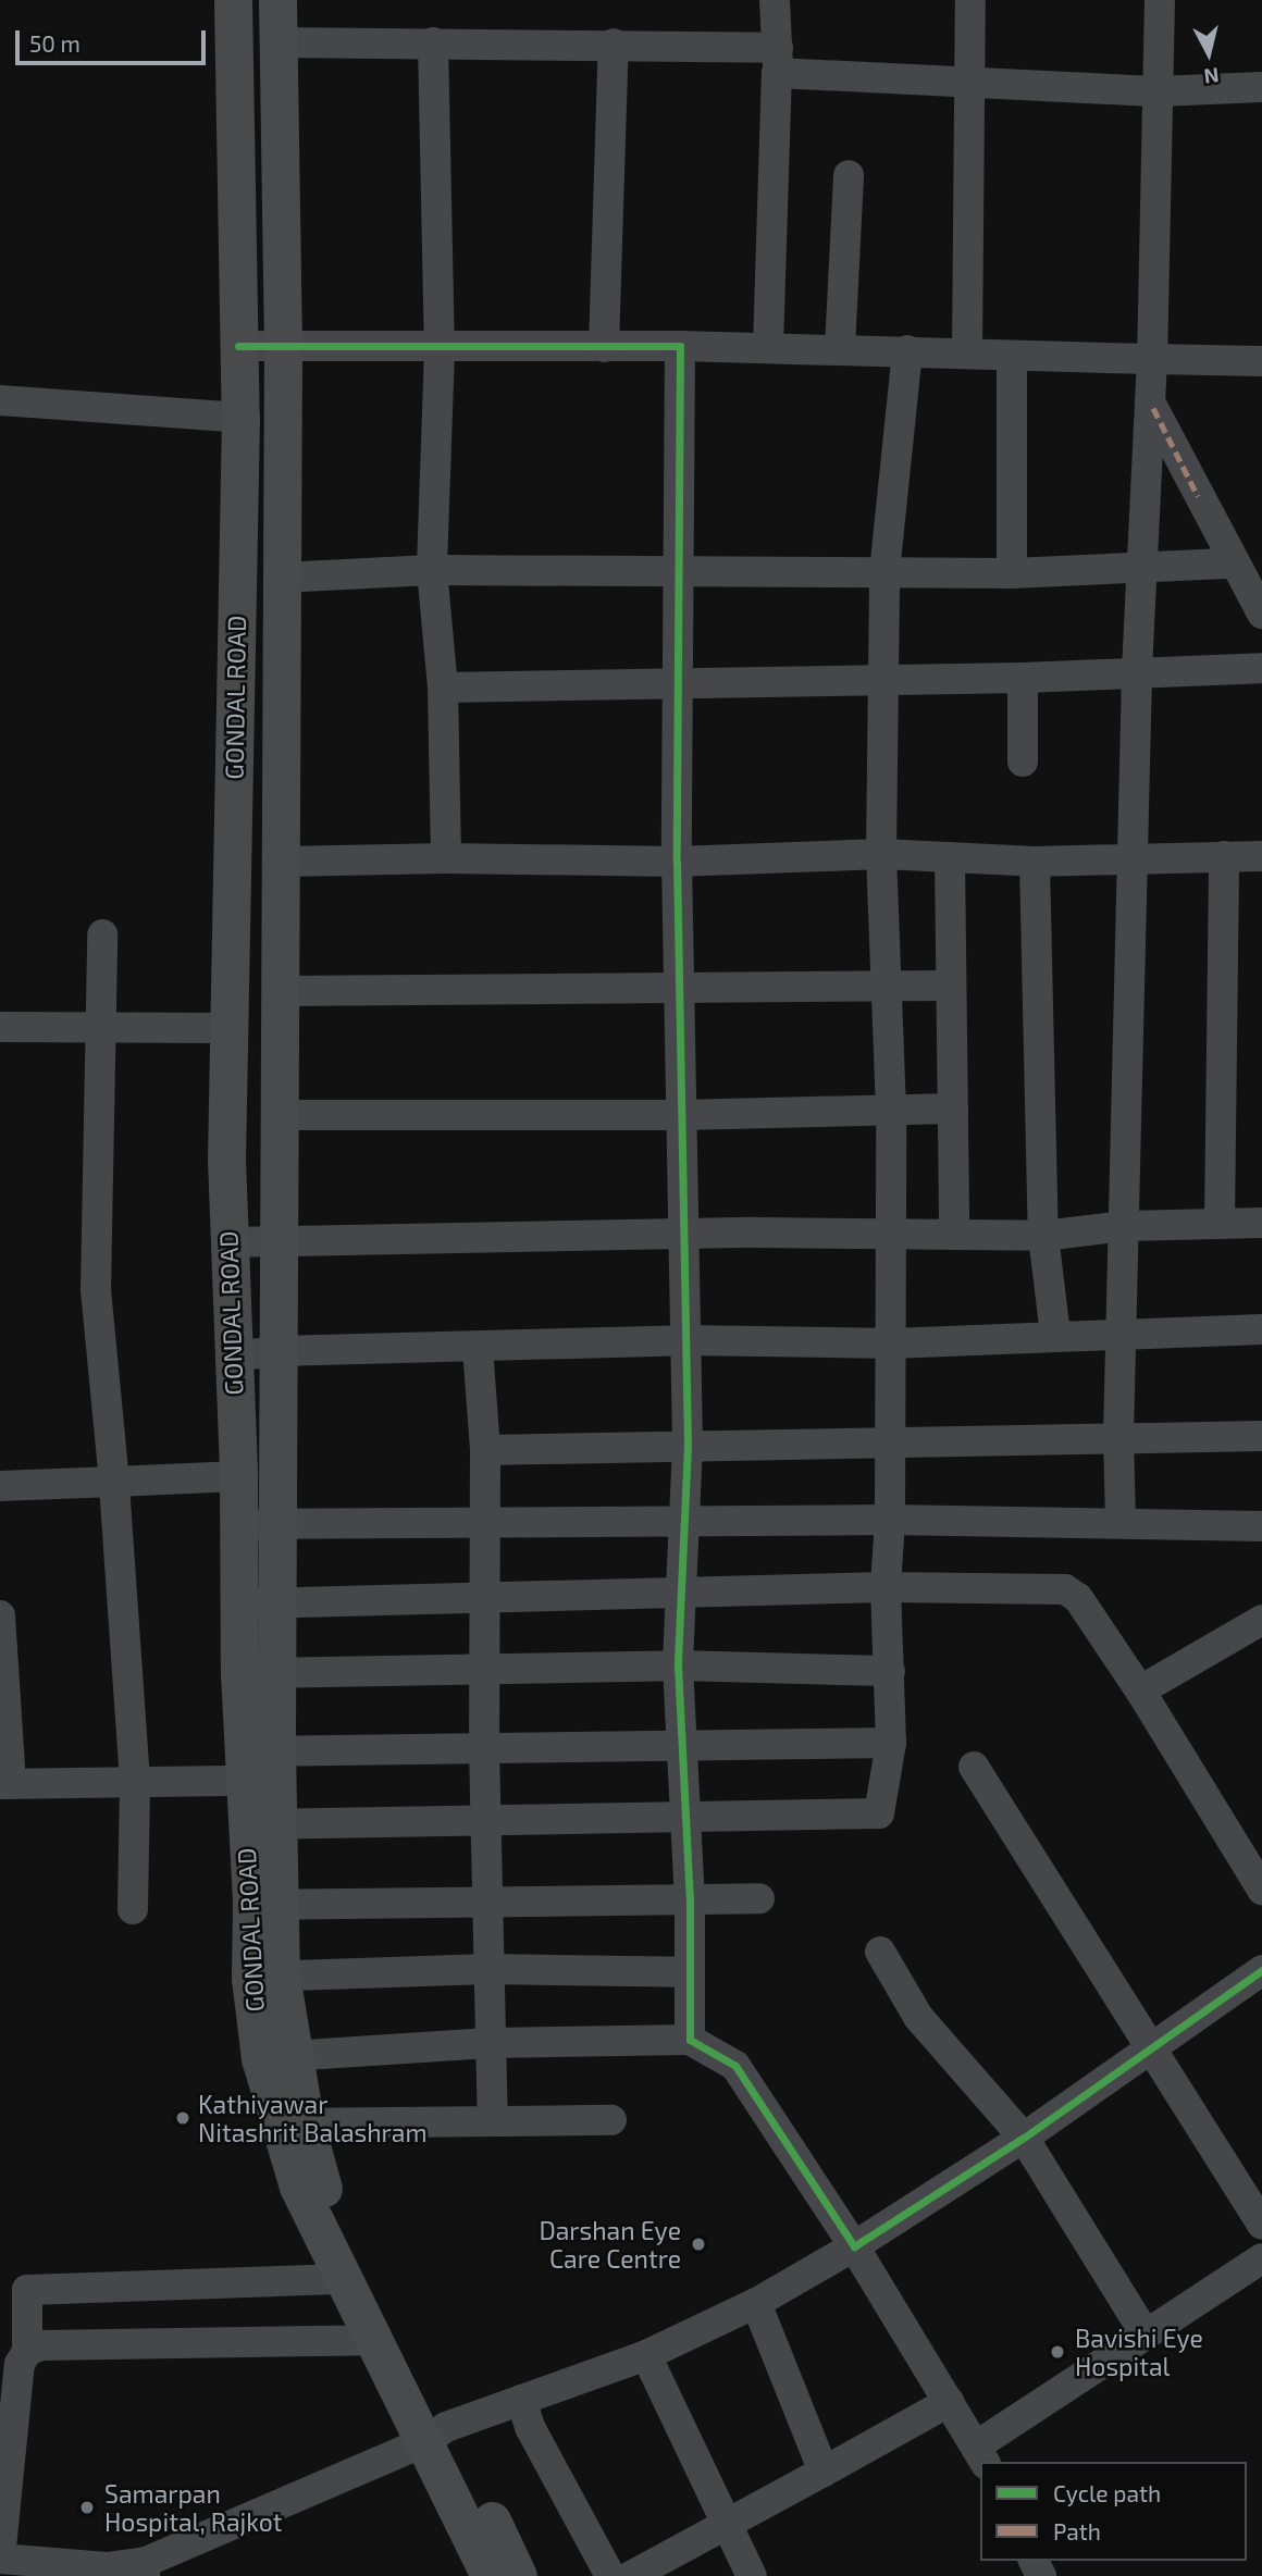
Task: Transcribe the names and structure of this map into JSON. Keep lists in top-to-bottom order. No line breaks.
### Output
{"streets":{"main road":["GONDAL ROAD"]},"places":["Kathiyawar Nitashrit Balashram","Darshan Eye Care Centre","Bavishi Eye Hospital","Samarpan Hospital, Rajkot"],"legend":["Cycle path","Path"],"scale_bar":"50 m","north":"bottom"}
